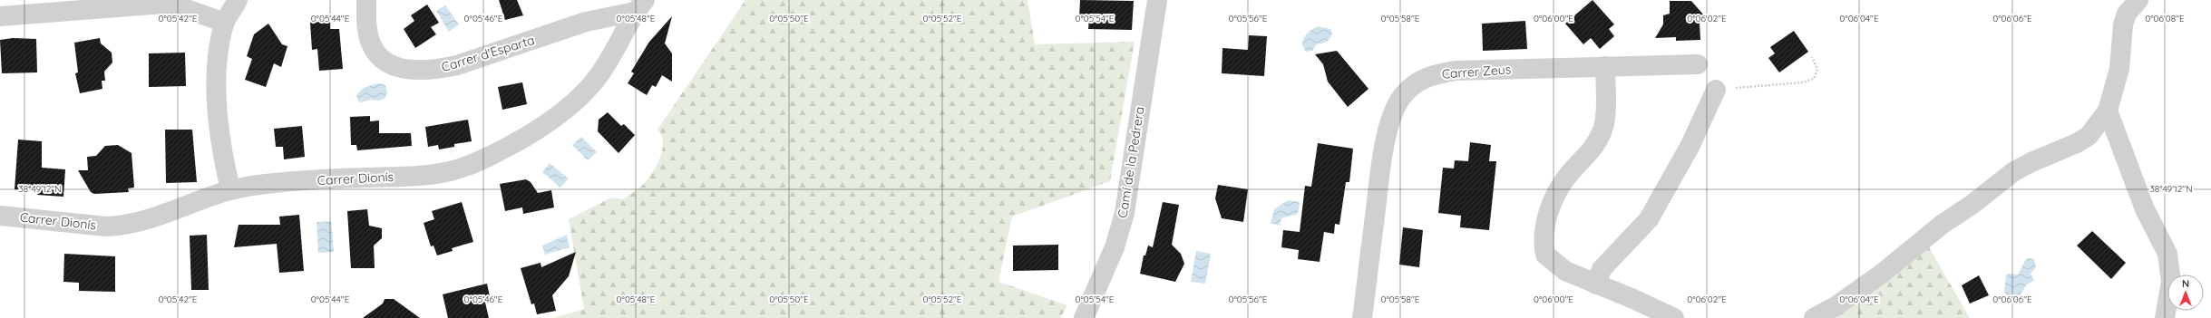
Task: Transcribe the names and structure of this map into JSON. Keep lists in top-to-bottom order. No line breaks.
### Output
{"streets":{"street":["Carrer d'Esparta","Carrer Zeus","Camí de la Pedrera","Carrer Dionís"]},"crossings":[["Carrer d'Esparta","Carrer Dionís"]],"north":"top","coordinates":["0°05'42\"E","0°05'44\"E","0°05'46\"E","0°05'48\"E","0°05'50\"E","0°05'52\"E","0°05'54\"E","0°05'56\"E","0°05'58\"E","0°06'00\"E","0°06'02\"E","0°06'04\"E","0°06'06\"E","0°06'08\"E","38°49'12\"N"]}
